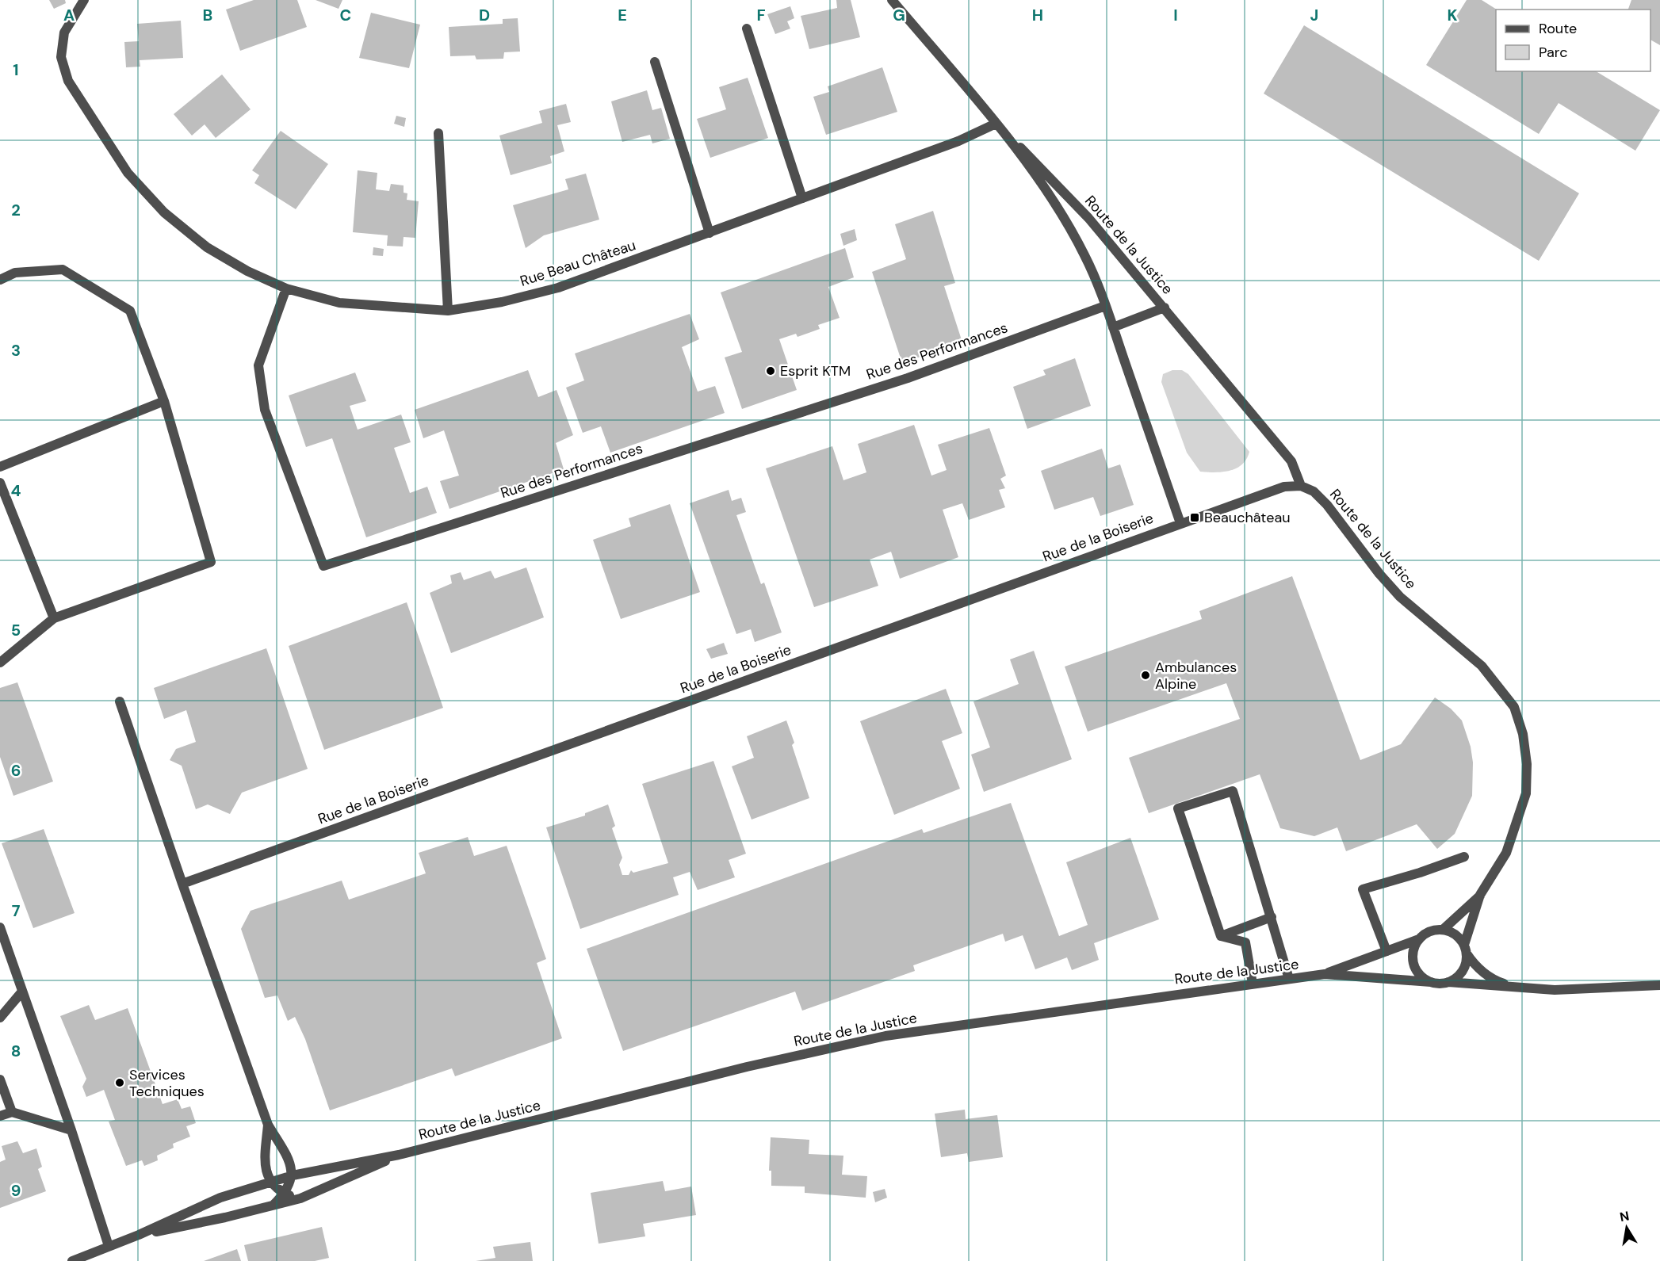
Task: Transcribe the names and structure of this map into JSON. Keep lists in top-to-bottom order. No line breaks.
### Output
{"streets":{"street":["Route de la Justice","Rue Beau Château","Rue des Performances","Rue de la Boiserie"]},"crossings":[["Route de la Justice","Rue Beau Château"],["Route de la Justice","Rue des Performances"],["Route de la Justice","Rue de la Boiserie"],["Rue Beau Château","Rue des Performances"]],"places":{"other":["Esprit KTM","Ambulances Alpine","Services Techniques"],"transit":["Beauchâteau"]},"legend":["Route","Parc"],"north":"top","grid":{"columns":["A","B","C","D","E","F","G","H","I","J","K"],"rows":["1","2","3","4","5","6","7","8","9"]}}
